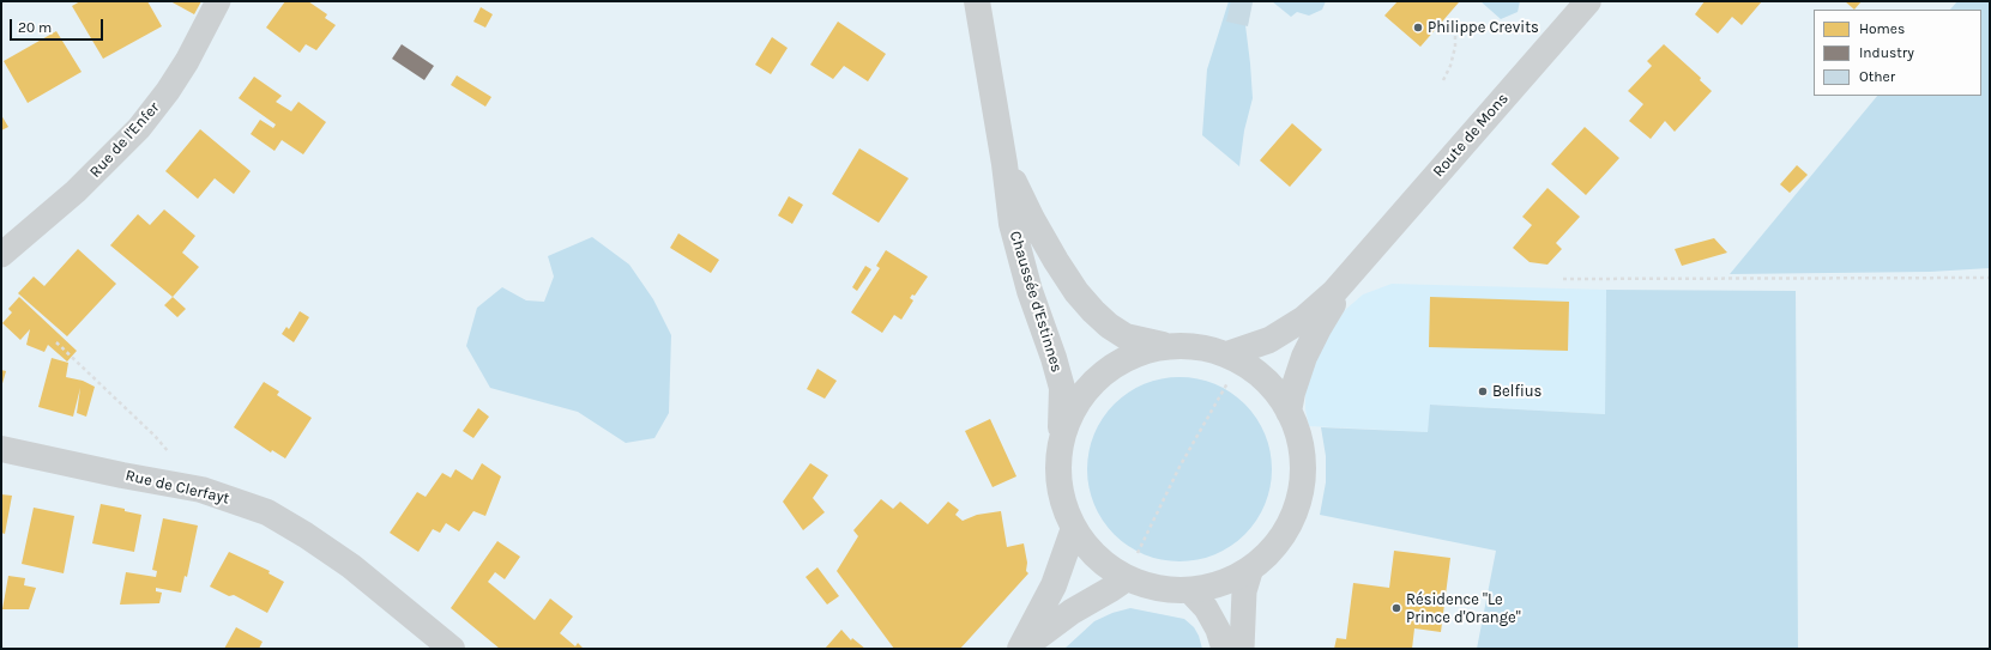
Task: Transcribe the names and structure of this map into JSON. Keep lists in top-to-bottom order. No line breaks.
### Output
{"streets":{"main road":["Route de Mons","Chaussée d'Estinnes","Rue de Clerfayt"],"street":["Rue de l'Enfer"]},"places":["Philippe Crevits","Belfius","Résidence \"Le Prince d'Orange\""],"legend":["Homes","Industry","Other"],"scale_bar":"20 m"}
